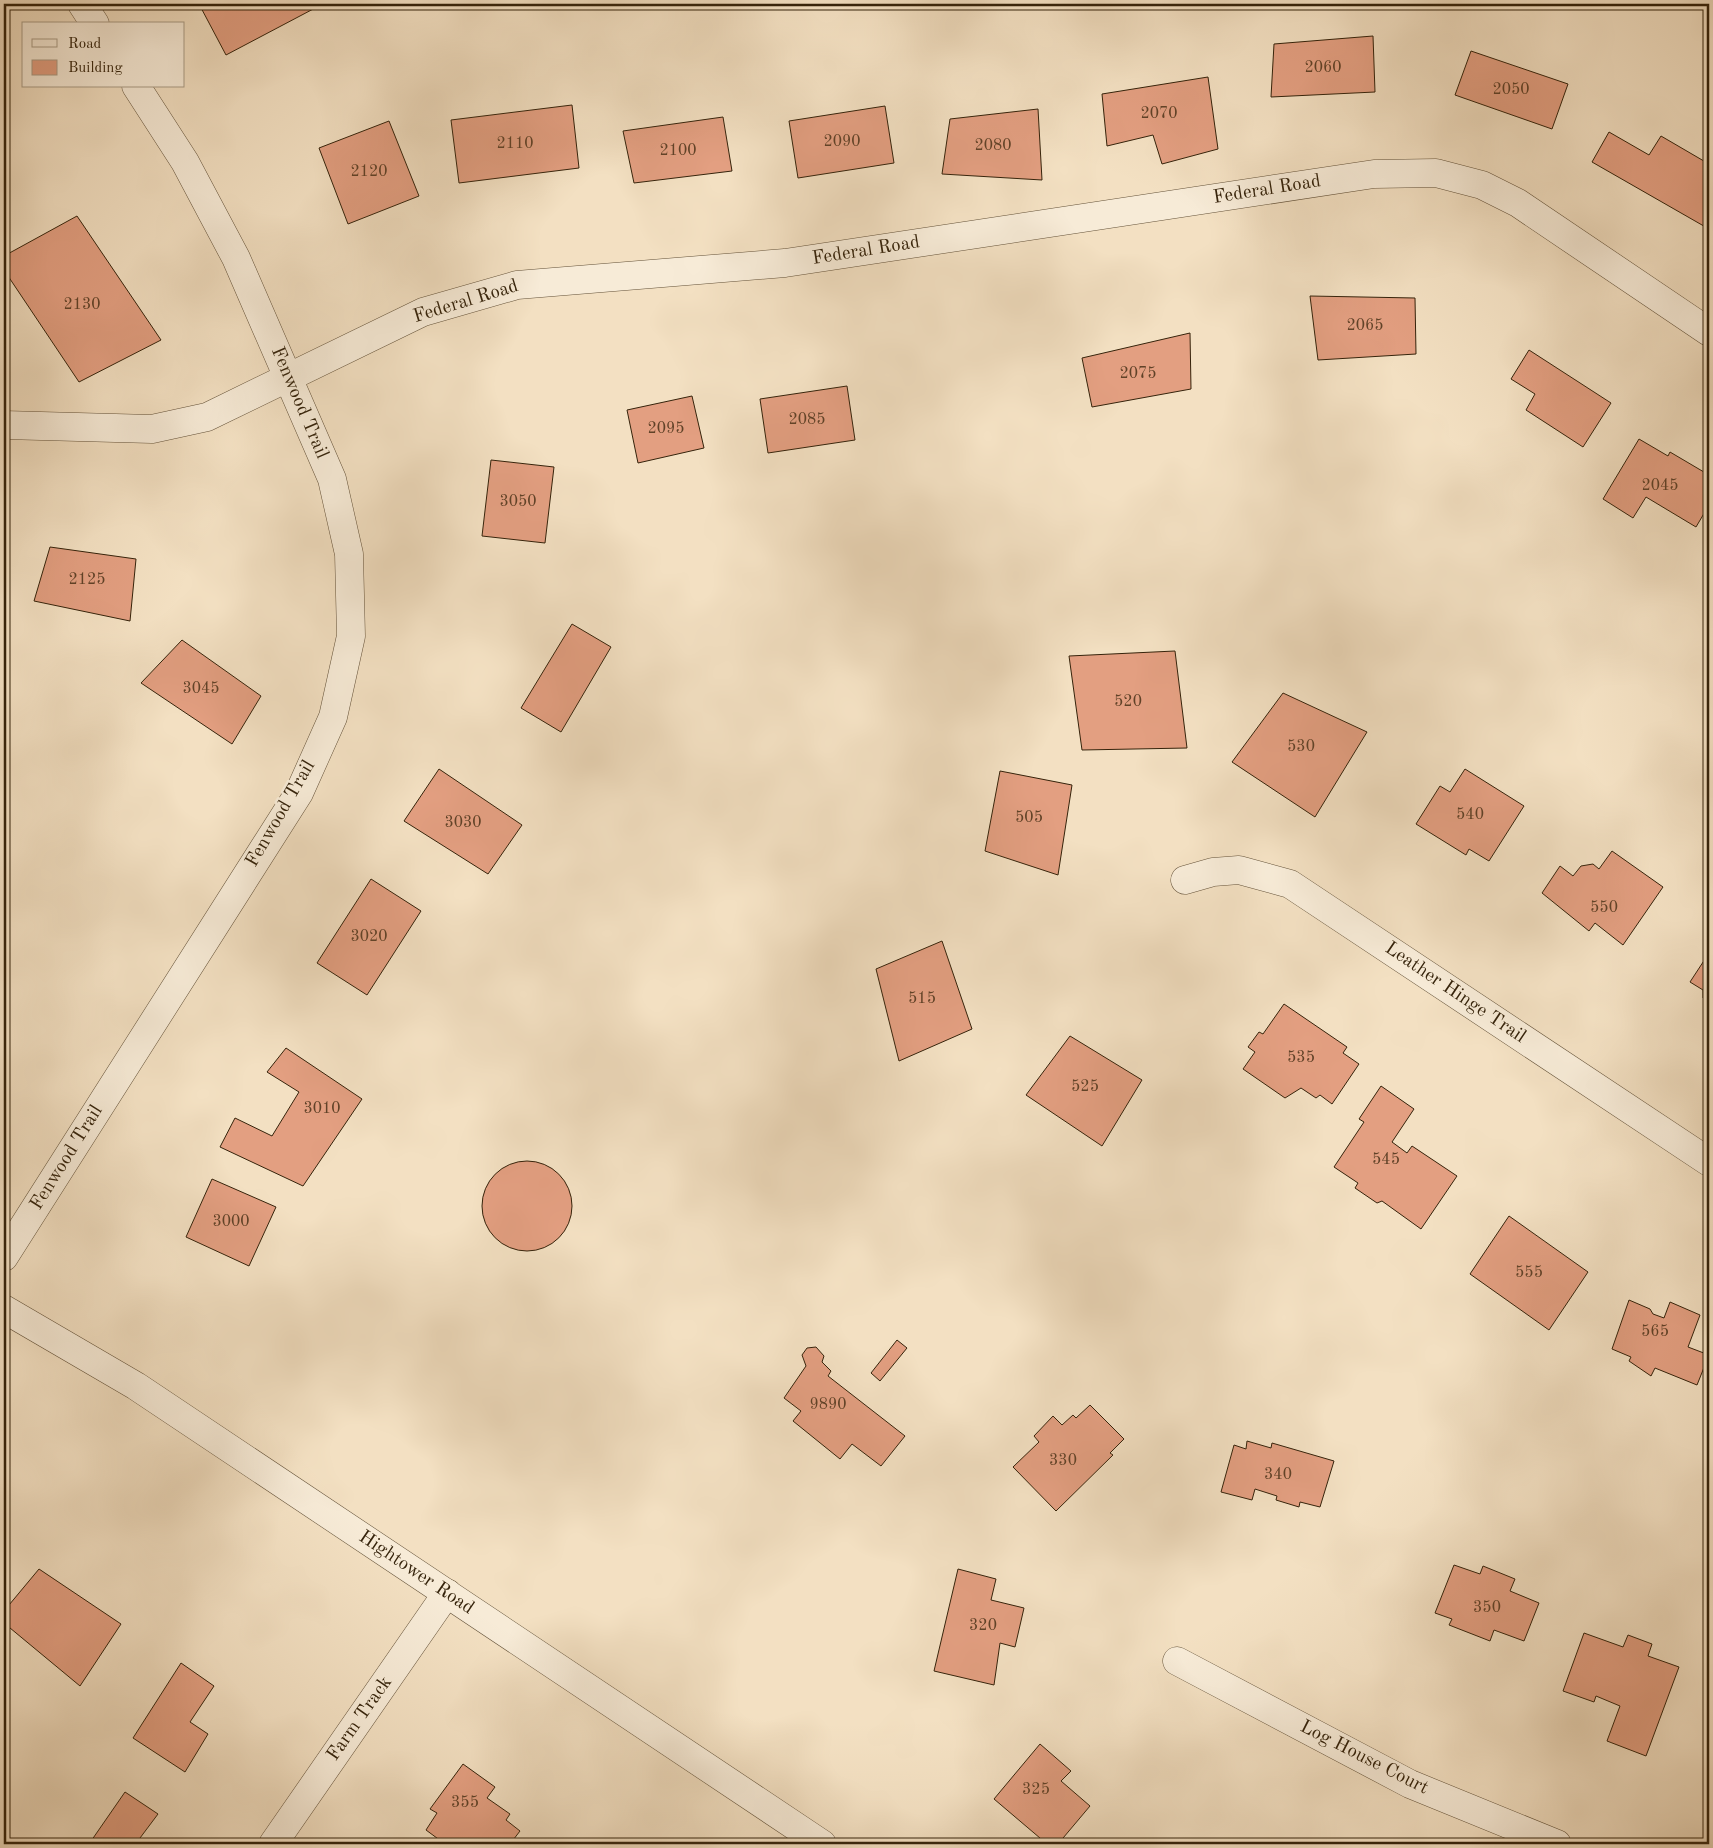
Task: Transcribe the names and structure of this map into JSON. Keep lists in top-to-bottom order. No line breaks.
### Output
{"streets":{"street":["Federal Road","Fenwood Trail","Leather Hinge Trail","Hightower Road","Farm Track","Log House Court"]},"crossings":[["Federal Road","Fenwood Trail"],["Hightower Road","Farm Track"]],"house_numbers":["2060","2050","2070","2090","2110","2080","2100","2120","2130","2065","2075","2085","2095","2045","3050","2125","3045","520","530","540","505","3030","550","3020","515","535","525","3010","545","3000","555","565","9890","330","340","350","320","325","355"],"legend":["Road","Building"]}
